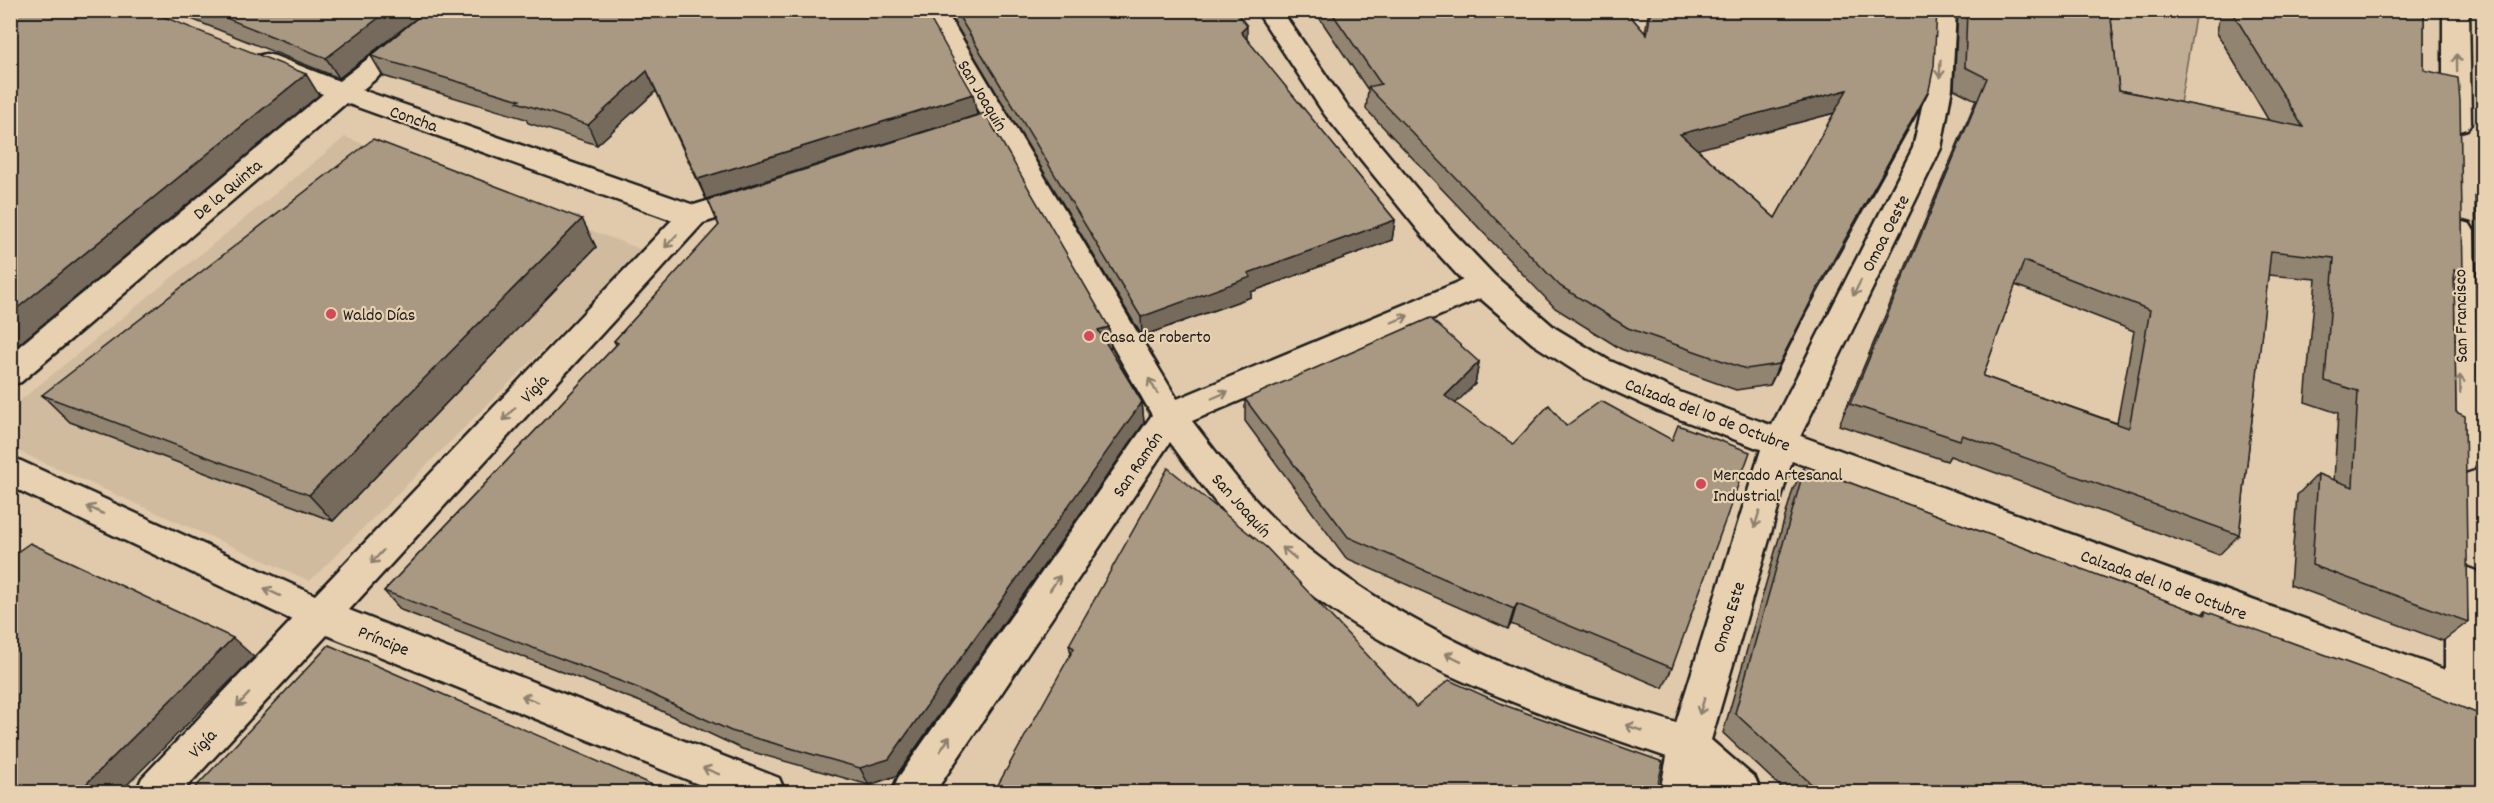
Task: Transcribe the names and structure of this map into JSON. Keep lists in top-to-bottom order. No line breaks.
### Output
{"streets":{"street":["San Joaquín","Concha","De la Quinta","Omoa Oeste","San Francisco","Vigía","Calzada del 10 de Octubre","San Ramón","Omoa Este","Príncipe"]},"crossings":[["San Joaquín","San Ramón"],["San Joaquín","Omoa Este"],["Concha","De la Quinta"],["Concha","Vigía"],["Omoa Oeste","Calzada del 10 de Octubre"],["Omoa Oeste","Omoa Este"],["Vigía","Príncipe"],["Calzada del 10 de Octubre","San Ramón"],["Calzada del 10 de Octubre","Omoa Este"]],"one_way":["San Joaquín","Omoa Oeste","San Francisco","Vigía","San Ramón","Omoa Este","Príncipe"],"places":["Waldo Días","Casa de roberto","Mercado Artesanal Industrial"]}
